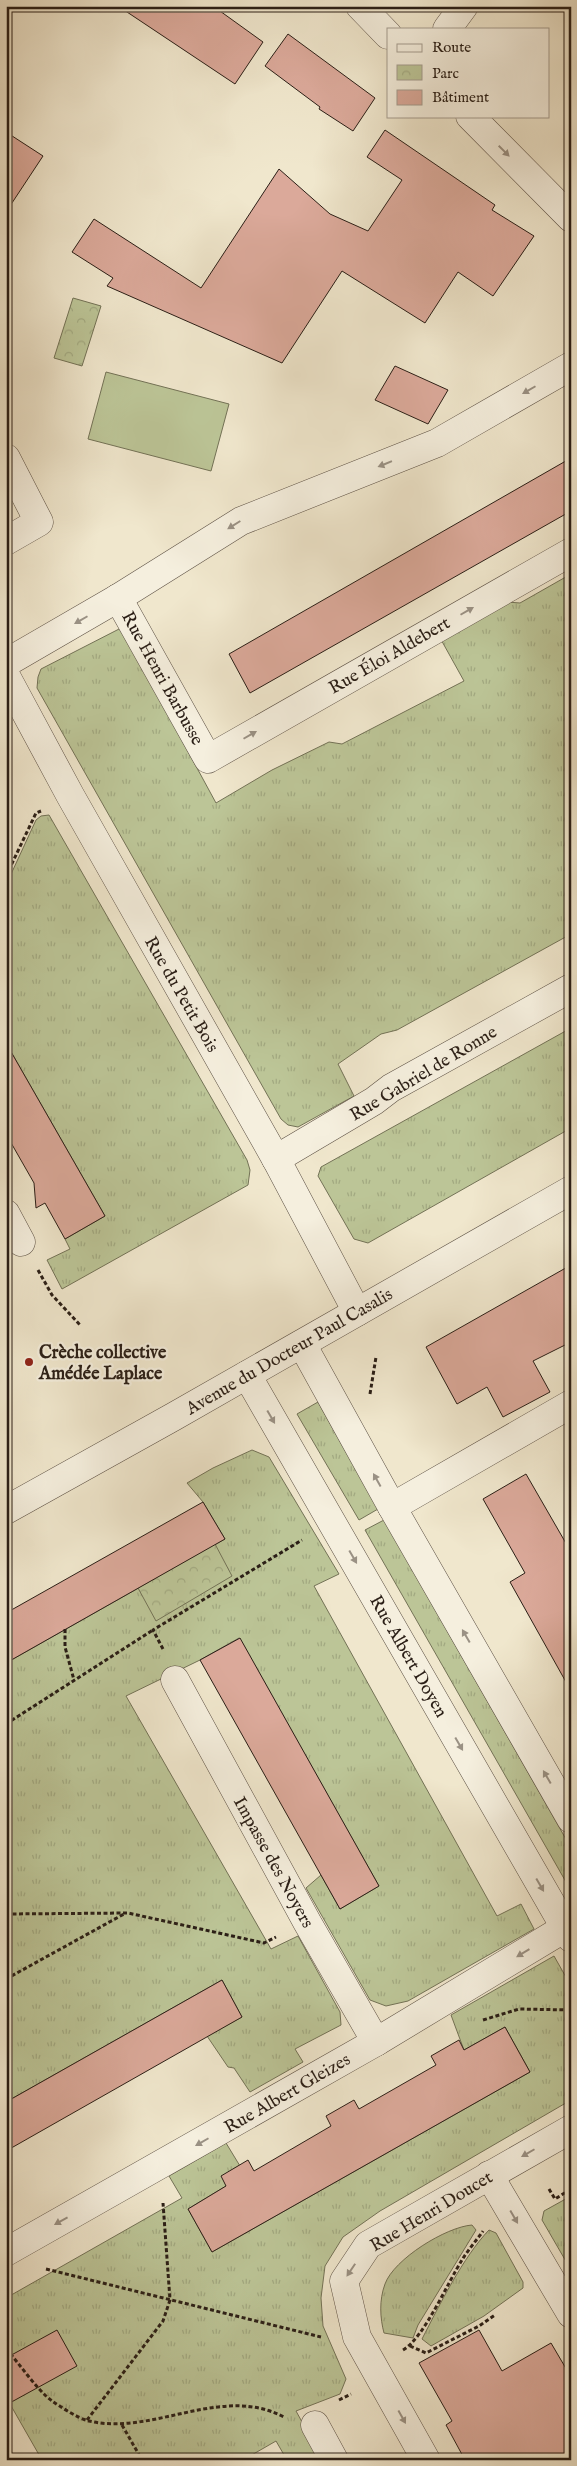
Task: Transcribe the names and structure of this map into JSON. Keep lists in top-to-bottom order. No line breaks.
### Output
{"streets":{"street":["Rue Éloi Aldebert","Rue Henri Barbusse","Rue du Petit Bois","Rue Gabriel de Ronne","Avenue du Docteur Paul Casalis","Rue Albert Doyen","Impasse des Noyers","Rue Albert Gleizes","Rue Henri Doucet"]},"crossings":[["Rue Éloi Aldebert","Rue Henri Barbusse"],["Rue du Petit Bois","Rue Gabriel de Ronne"],["Rue du Petit Bois","Avenue du Docteur Paul Casalis"],["Avenue du Docteur Paul Casalis","Rue Albert Doyen"],["Rue Albert Doyen","Rue Albert Gleizes"],["Impasse des Noyers","Rue Albert Gleizes"]],"one_way":["Rue Albert Gleizes"],"places":["Crèche collective Amédée Laplace"],"legend":["Route","Parc","Bâtiment"]}
